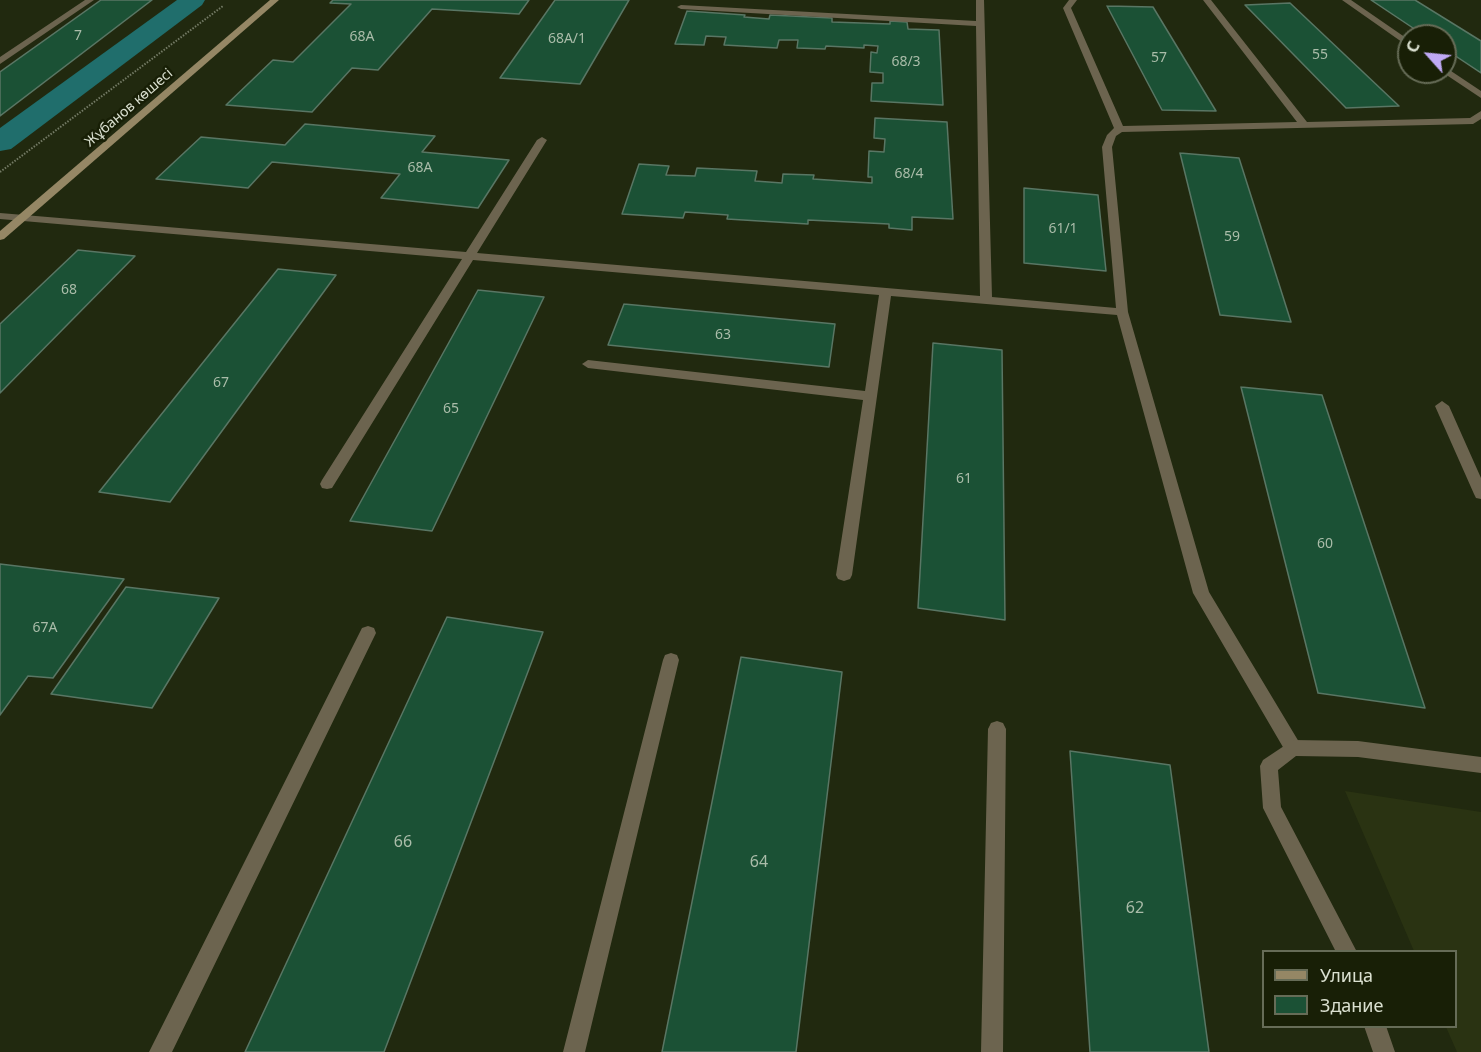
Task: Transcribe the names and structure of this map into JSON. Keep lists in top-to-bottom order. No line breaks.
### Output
{"streets":{"main road":["Жұбанов көшесі"]},"house_numbers":["7","68А","68А/1","55","57","68/3","68А","68/4","61/1","59","68","63","67","65","61","60","67А","66","64","62"],"legend":["Улица","Здание"],"north":"top left"}
